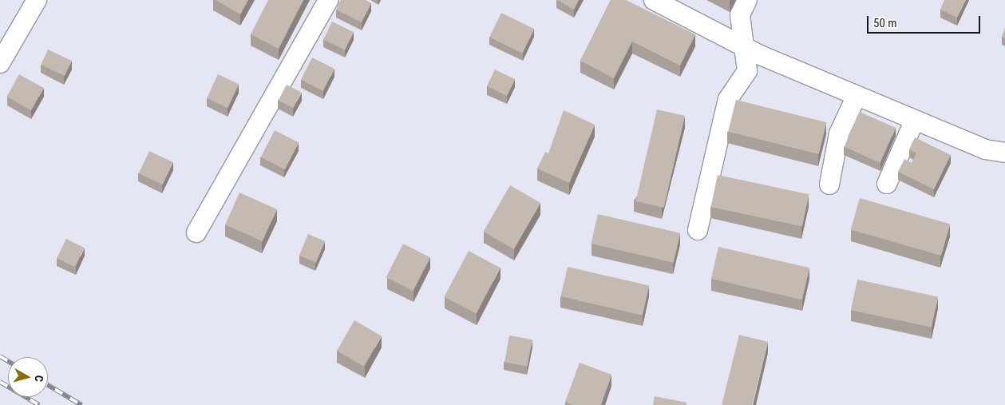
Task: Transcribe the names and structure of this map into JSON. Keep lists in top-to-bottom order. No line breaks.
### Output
{"scale_bar":"50 m","north":"right"}
